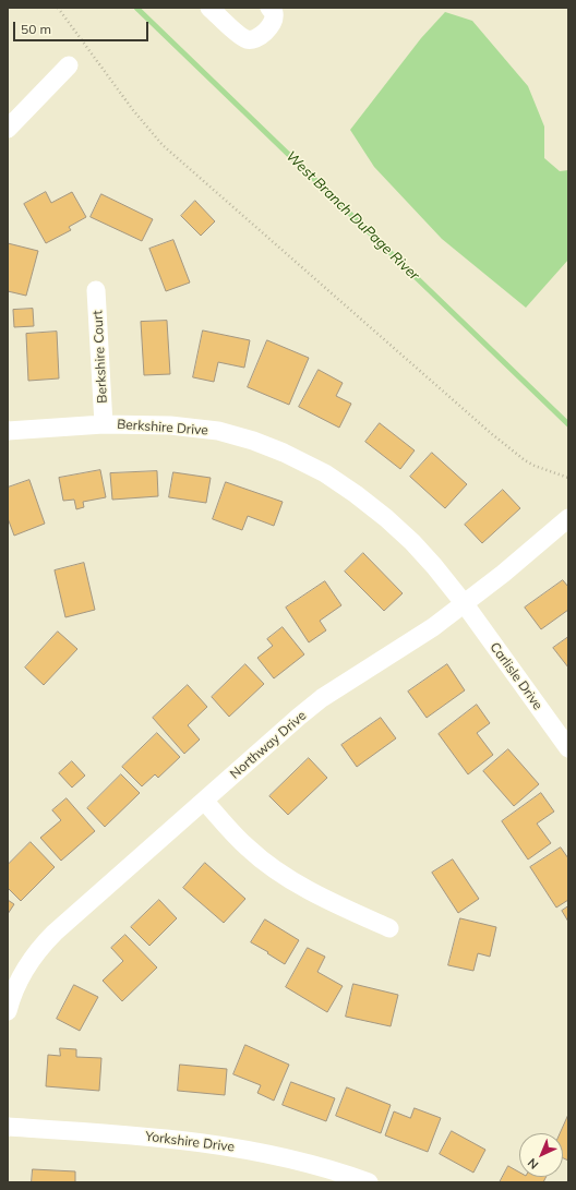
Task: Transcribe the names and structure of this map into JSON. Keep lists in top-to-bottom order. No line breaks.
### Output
{"streets":{"street":["Berkshire Court","Berkshire Drive","Carlisle Drive","Northway Drive","Yorkshire Drive"]},"crossings":[["Berkshire Court","Berkshire Drive"],["Berkshire Drive","Carlisle Drive"],["Berkshire Drive","Northway Drive"],["Carlisle Drive","Northway Drive"]],"water":["West Branch DuPage River"],"scale_bar":"50 m","north":"bottom left"}
